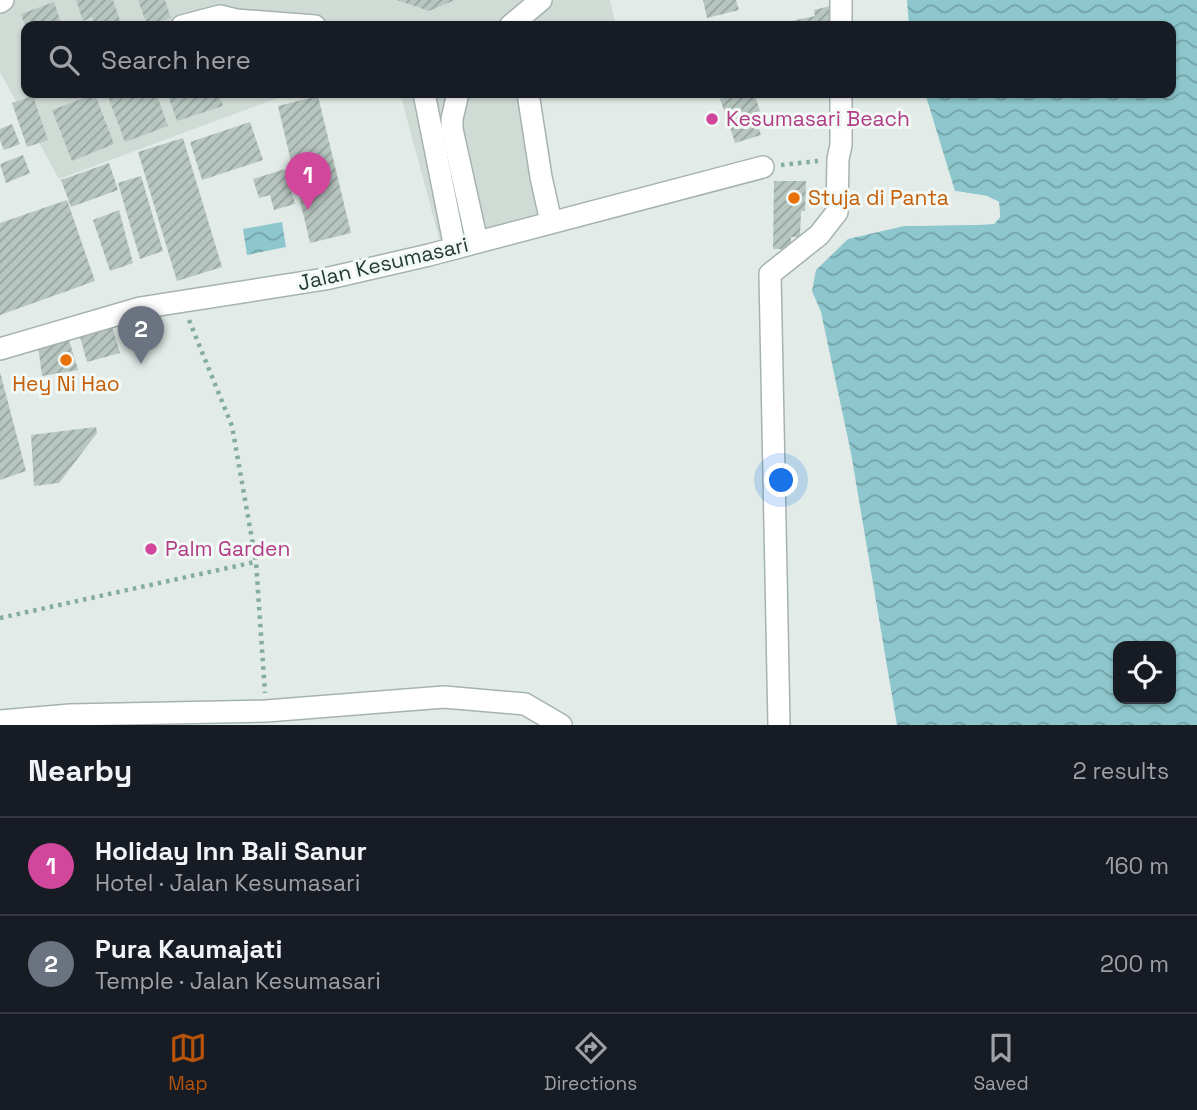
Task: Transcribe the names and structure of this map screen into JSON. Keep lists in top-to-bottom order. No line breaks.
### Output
{"streets":{"street":["Jalan Kesumasari"]},"places":["Kesumasari Beach","Stuja di Panta","Hey Ni Hao","Palm Garden"],"page":{"search":"Search here","pins":["1","2"],"heading":["Nearby","2 results"],"list":[{"mark":"1","name":"Holiday Inn Bali Sanur","note":"Hotel · Jalan Kesumasari","value":"160 m"},{"mark":"2","name":"Pura Kaumajati","note":"Temple · Jalan Kesumasari","value":"200 m"}],"nav":["Map","Directions","Saved"]}}
